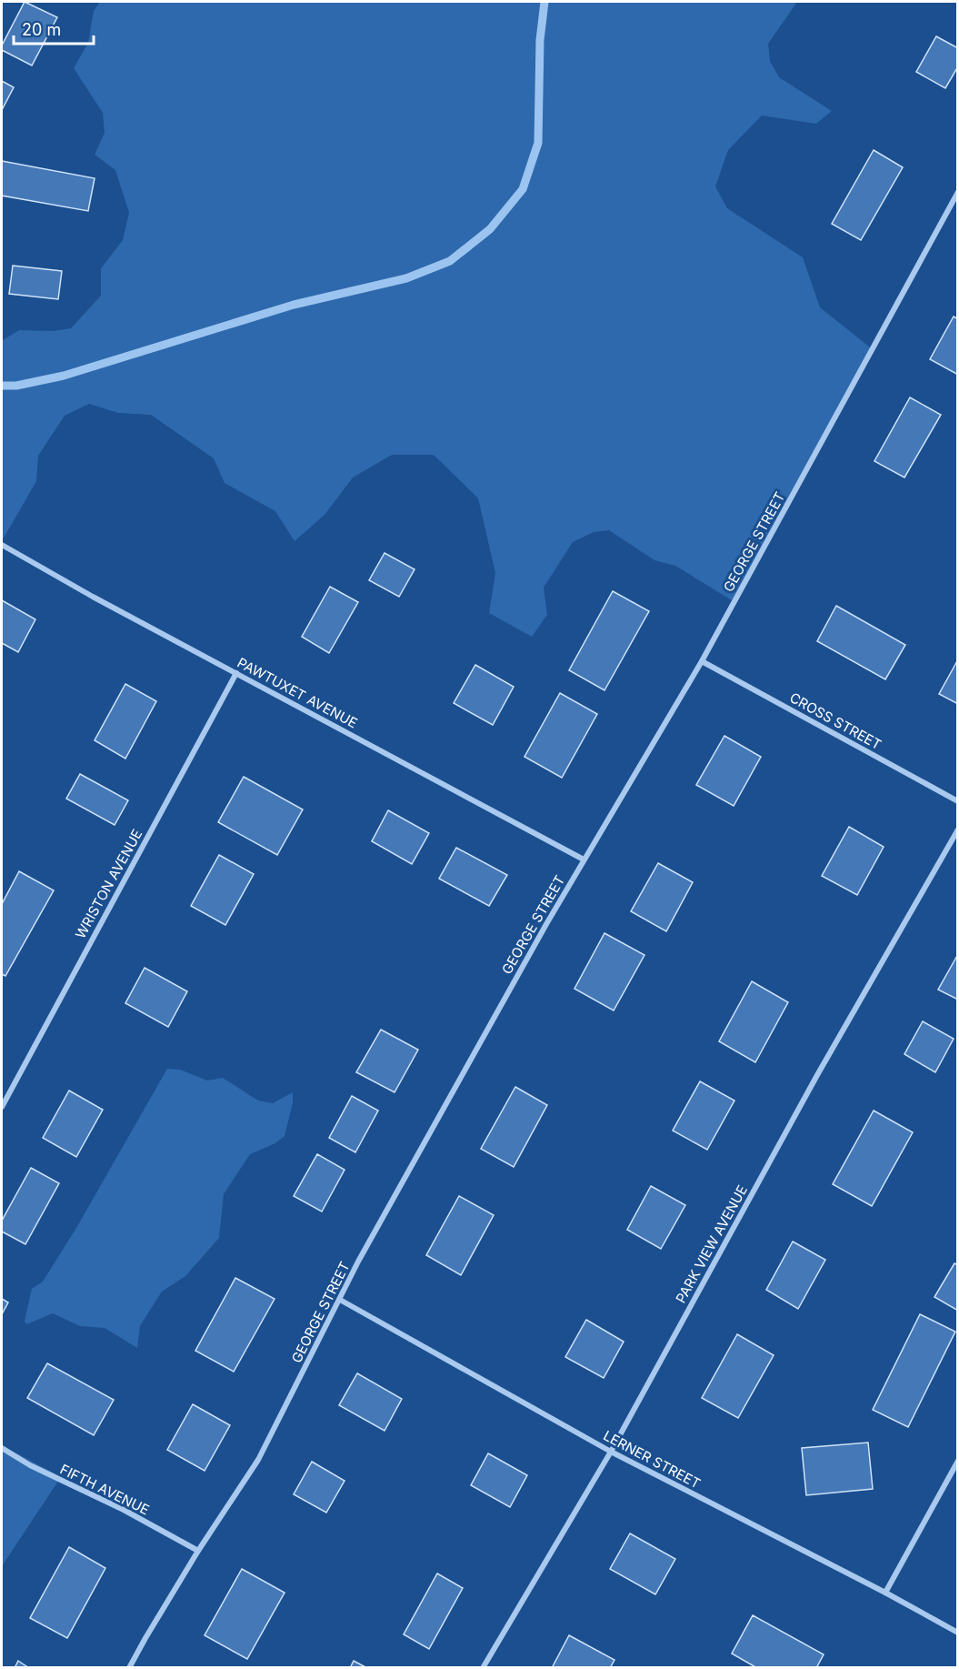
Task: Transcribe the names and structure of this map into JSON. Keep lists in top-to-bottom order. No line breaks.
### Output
{"streets":{"street":["GEORGE STREET","PAWTUXET AVENUE","CROSS STREET","WRISTON AVENUE","PARK VIEW AVENUE","LERNER STREET","FIFTH AVENUE"]},"crossings":[["GEORGE STREET","PAWTUXET AVENUE"],["GEORGE STREET","CROSS STREET"],["GEORGE STREET","LERNER STREET"],["GEORGE STREET","FIFTH AVENUE"],["PAWTUXET AVENUE","WRISTON AVENUE"],["PARK VIEW AVENUE","LERNER STREET"]],"scale_bar":"20 m"}
